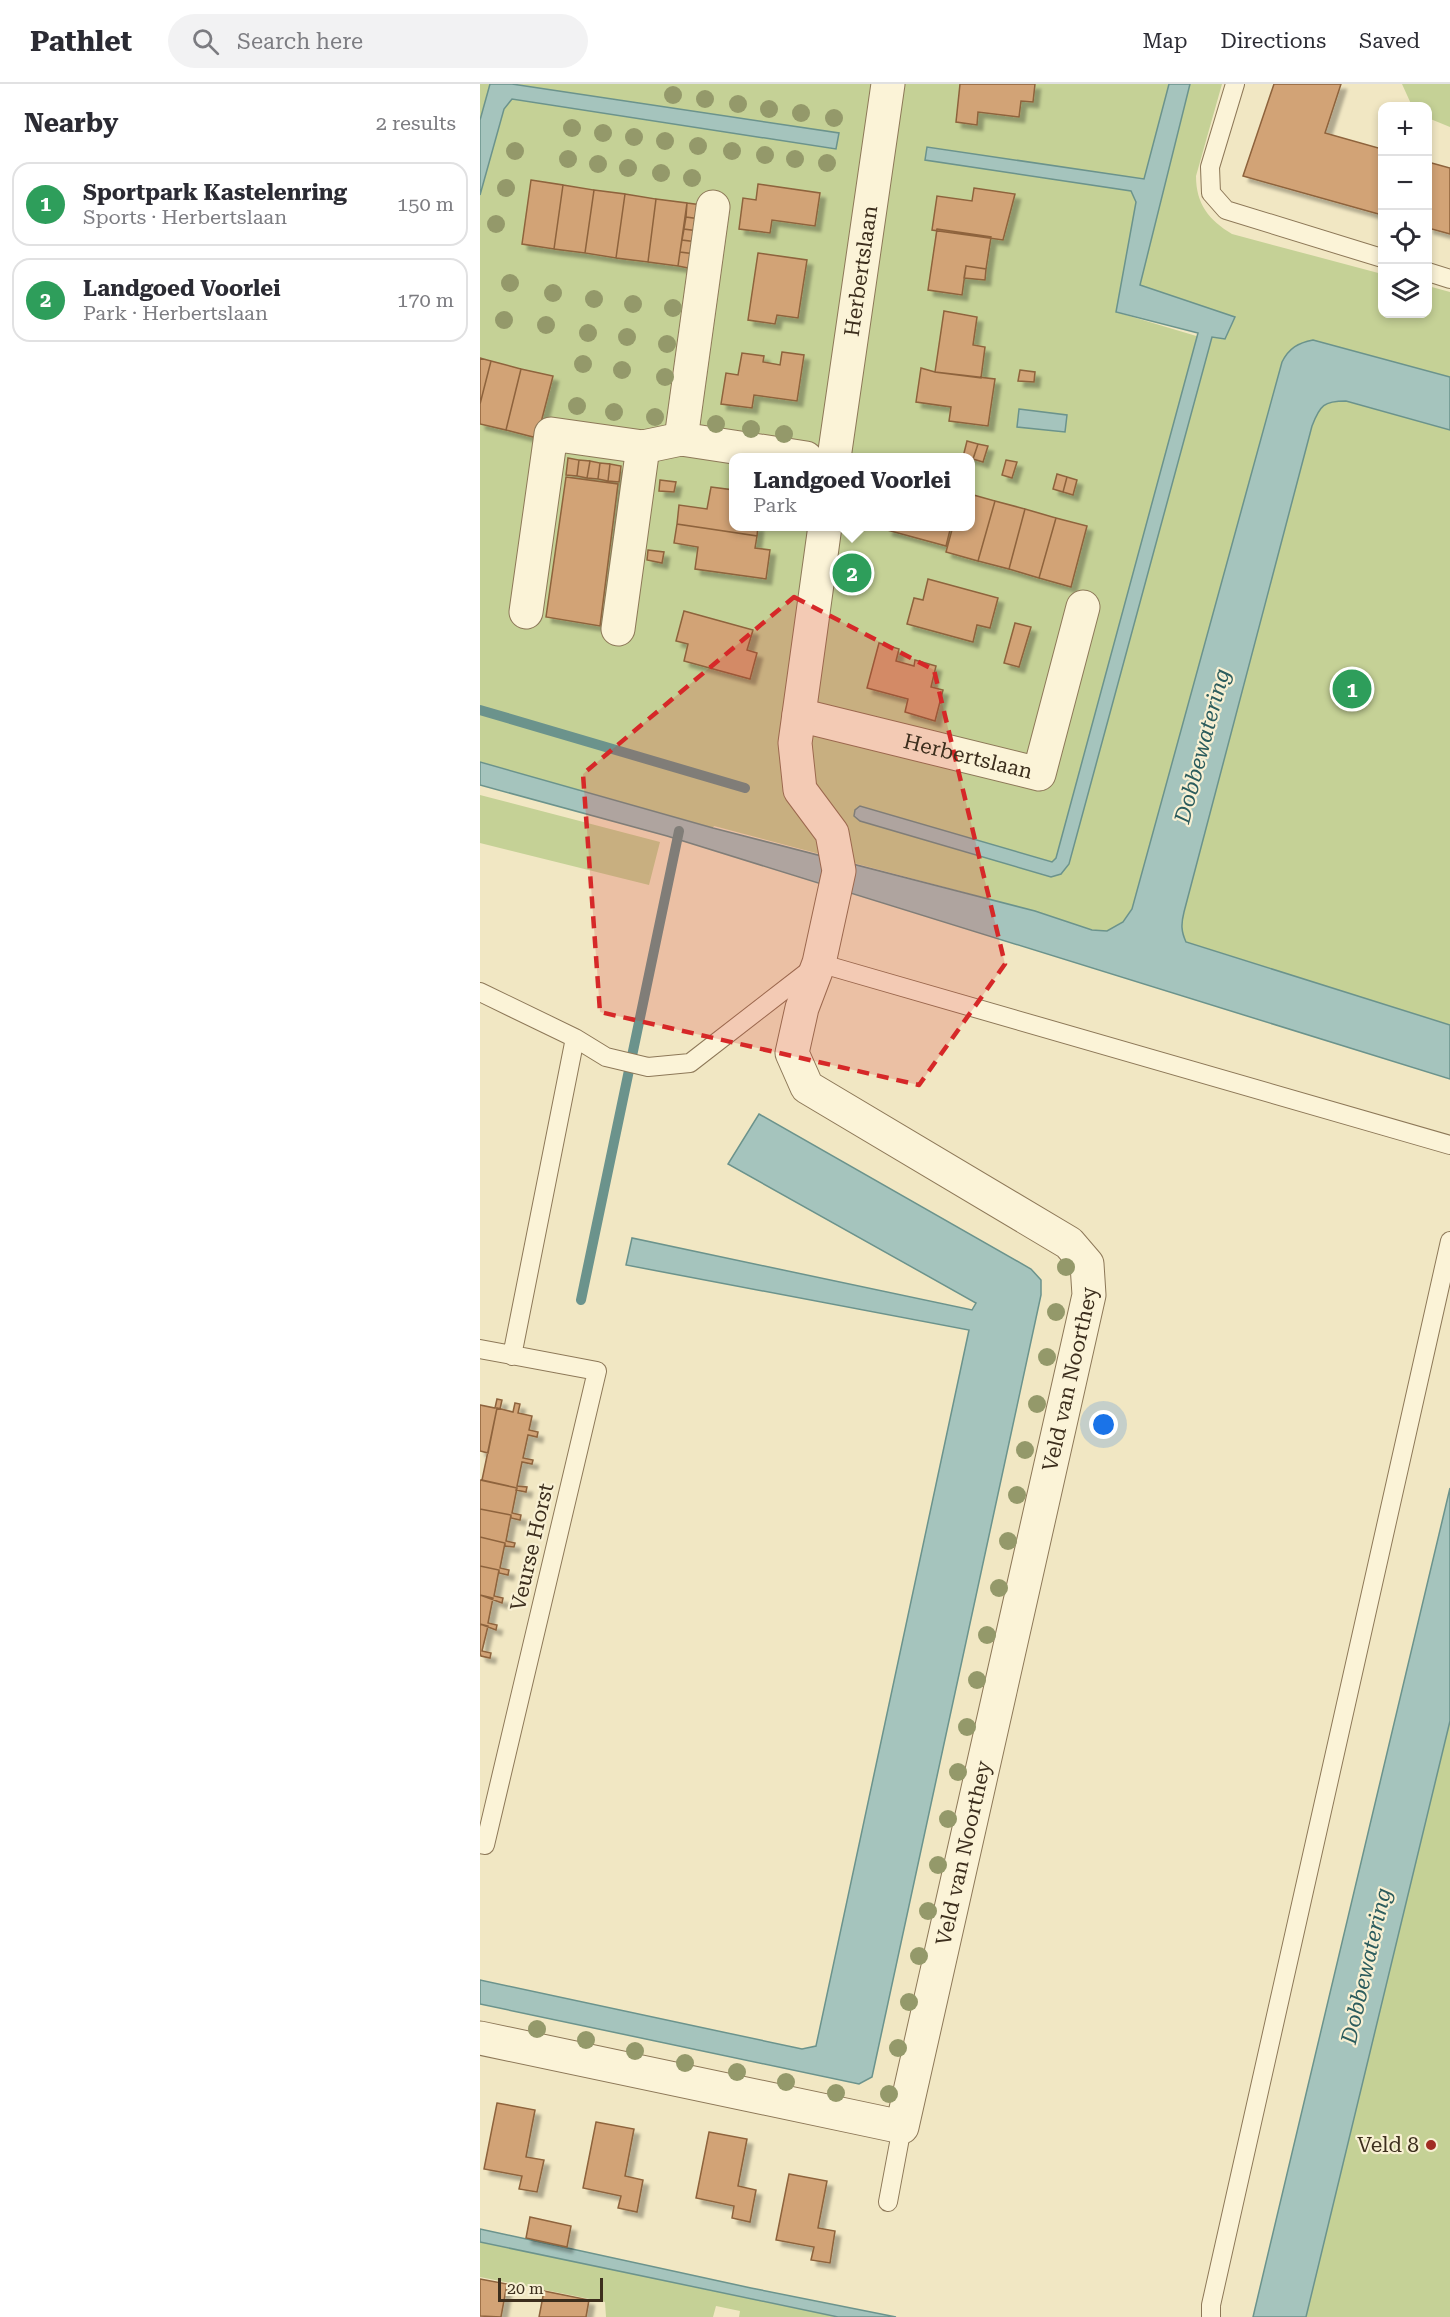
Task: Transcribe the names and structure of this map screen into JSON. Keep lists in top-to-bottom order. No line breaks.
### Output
{"streets":{"street":["Herbertslaan","Veld van Noorthey"],"lane":["Veurse Horst"]},"crossings":[["Herbertslaan","Veld van Noorthey"]],"water":["Dobbewatering"],"places":["Veld 8"],"scale_bar":"20 m","page":{"header":"Pathlet","search":"Search here","nav":["Map","Directions","Saved"],"heading":["Nearby","2 results"],"map_buttons":["+","−"],"list":[{"mark":"1","name":"Sportpark Kastelenring","note":"Sports · Herbertslaan","value":"150 m"},{"mark":"2","name":"Landgoed Voorlei","note":"Park · Herbertslaan","value":"170 m"}],"popup":["Landgoed Voorlei","Park"],"pins":["2","1"],"scale":"20 m"}}
